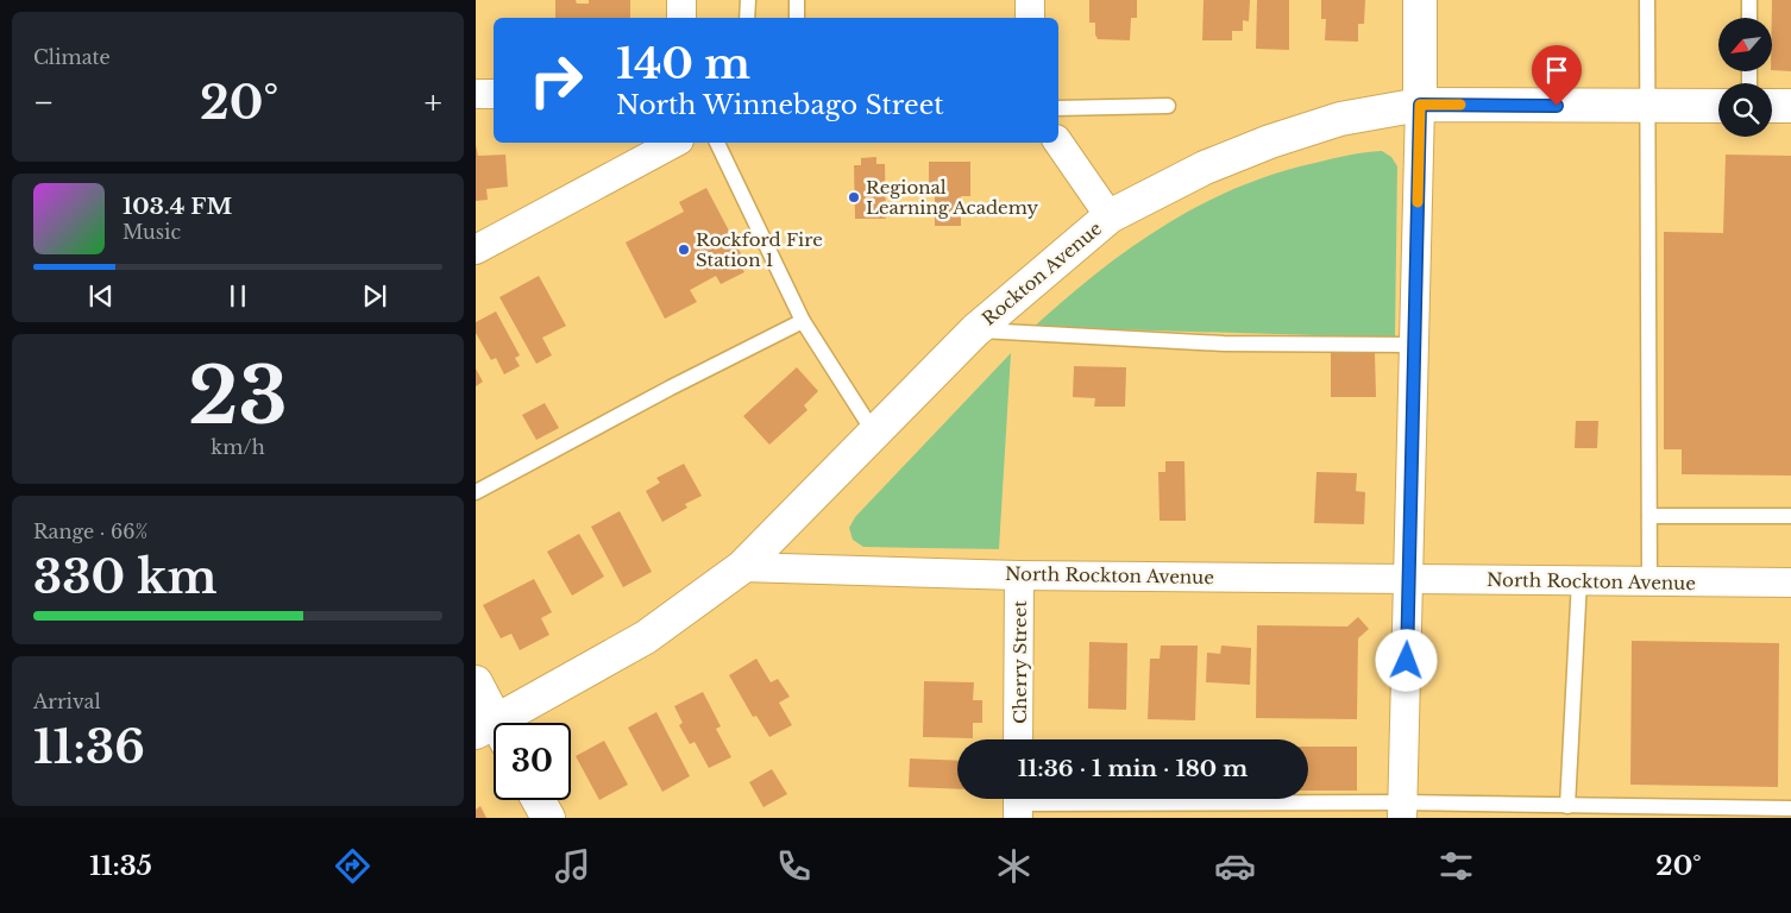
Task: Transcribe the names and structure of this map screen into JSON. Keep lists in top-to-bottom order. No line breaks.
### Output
{"streets":{"main road":["Rockton Avenue"],"street":["North Rockton Avenue","Cherry Street"]},"crossings":[["Rockton Avenue","North Rockton Avenue"],["North Rockton Avenue","Cherry Street"]],"places":["Regional Learning Academy","Rockford Fire Station 1"],"north":"bottom left","page":{"tile":["Climate",["23","km/h"],["Range · 66%","330 km"],["Arrival","11:36"]],"turn":["140 m","North Winnebago Street"],"heat":["−","20°","+"],"song":["103.4 FM","Music"],"limit":"30","trip":"11:36 · 1 min · 180 m","tabs":["11:35","20°"]}}
